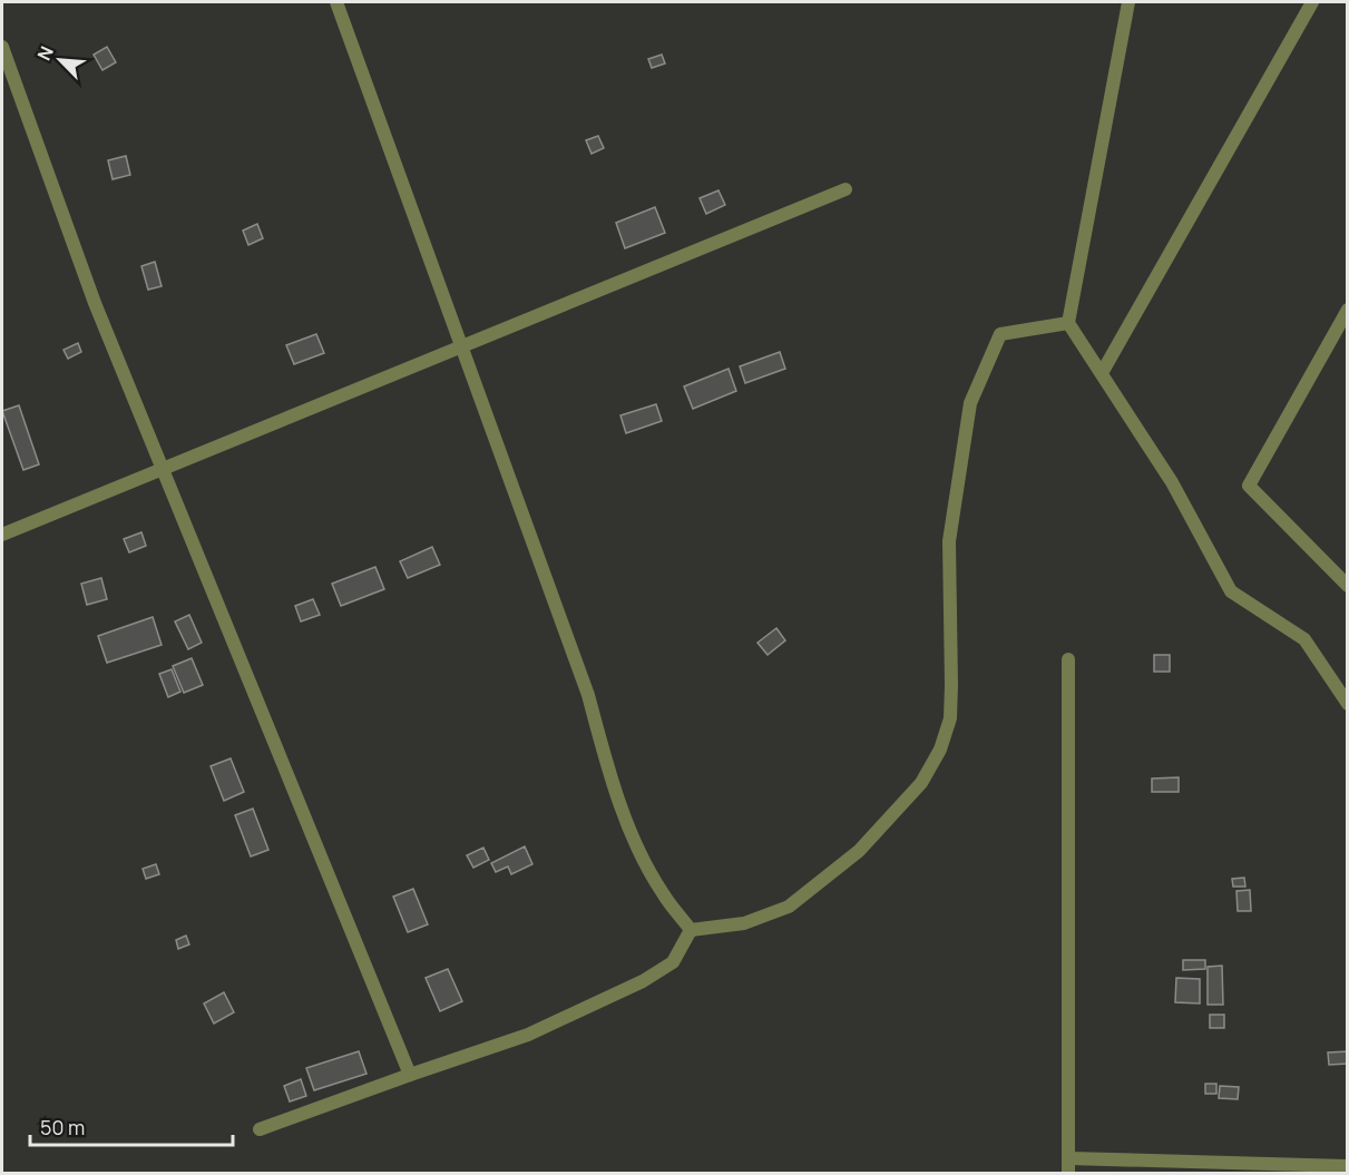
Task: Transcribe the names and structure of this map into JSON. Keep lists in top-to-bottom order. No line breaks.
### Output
{"scale_bar":"50 m","north":"top left"}
